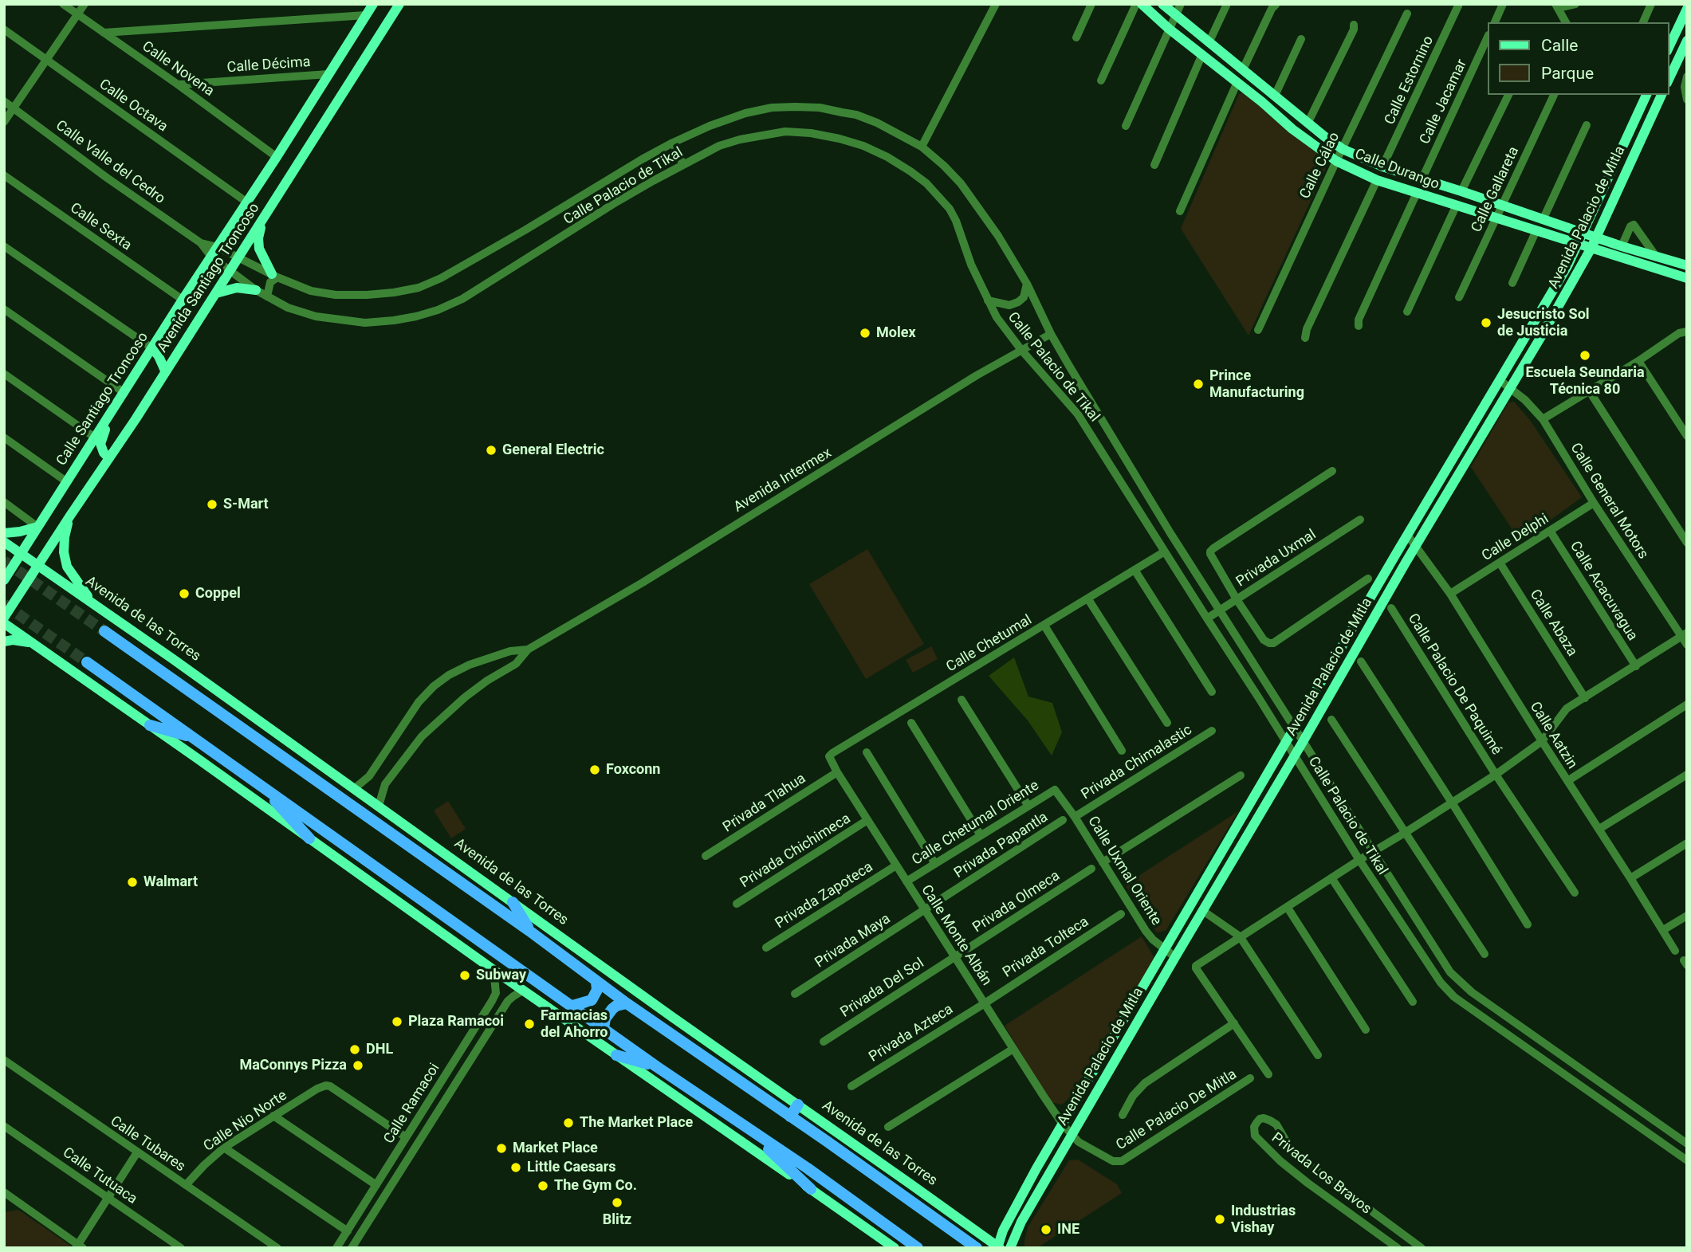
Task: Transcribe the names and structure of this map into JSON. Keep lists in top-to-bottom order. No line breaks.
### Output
{"streets":{"highway":["Avenida de las Torres"],"main road":["Calle Durango","Avenida Palacio de Mitla","Avenida Santiago Troncoso","Calle Santiago Troncoso"],"street":["Calle Décima","Calle Novena","Calle Estornino","Calle Jacamar","Calle Octava","Calle Valle del Cedro","Calle Cálao","Calle Palacio de Tikal","Calle Gallareta","Calle Sexta","Avenida Intermex","Calle General Motors","Calle Delphi","Privada Uxmal","Calle Acacuvagua","Calle Abaza","Calle Chetumal","Calle Palacio De Paquimé","Calle Aatzin","Privada Chimalastic","Privada Tlahua","Calle Chetumal Oriente","Privada Papantla","Privada Chichimeca","Calle Uxmal Oriente","Privada Zapoteca","Privada Olmeca","Calle Monte Albán","Privada Maya","Privada Tolteca","Privada Del Sol","Privada Azteca","Calle Ramacoi","Calle Palacio De Mitla","Calle Nio Norte","Calle Tubares","Privada Los Bravos","Calle Tutuaca"]},"crossings":[["Calle Décima","Calle Novena"],["Calle Décima","Avenida Santiago Troncoso"],["Calle Novena","Avenida Santiago Troncoso"],["Calle Estornino","Calle Durango"],["Calle Jacamar","Calle Durango"],["Calle Octava","Avenida Santiago Troncoso"],["Calle Valle del Cedro","Calle Palacio de Tikal"],["Calle Valle del Cedro","Avenida Santiago Troncoso"],["Calle Valle del Cedro","Calle Santiago Troncoso"],["Calle Cálao","Calle Durango"],["Calle Durango","Calle Gallareta"],["Calle Durango","Avenida Palacio de Mitla"],["Calle Palacio de Tikal","Avenida Palacio de Mitla"],["Calle Palacio de Tikal","Avenida Santiago Troncoso"],["Calle Palacio de Tikal","Avenida Intermex"],["Calle Palacio de Tikal","Privada Uxmal"],["Calle Palacio de Tikal","Calle Chetumal"],["Calle Palacio de Tikal","Calle Palacio De Paquimé"],["Avenida Palacio de Mitla","Calle General Motors"],["Avenida Palacio de Mitla","Avenida de las Torres"],["Avenida Palacio de Mitla","Calle Aatzin"],["Avenida Palacio de Mitla","Calle Uxmal Oriente"],["Avenida Palacio de Mitla","Calle Monte Albán"],["Avenida Palacio de Mitla","Calle Palacio De Mitla"],["Calle Sexta","Calle Santiago Troncoso"],["Avenida Santiago Troncoso","Calle Santiago Troncoso"],["Avenida Santiago Troncoso","Avenida de las Torres"],["Calle Santiago Troncoso","Avenida de las Torres"],["Avenida Intermex","Avenida de las Torres"],["Calle General Motors","Calle Delphi"],["Calle General Motors","Calle Palacio De Paquimé"],["Calle Delphi","Calle Acacuvagua"],["Calle Delphi","Calle Abaza"],["Calle Delphi","Calle Aatzin"],["Calle Acacuvagua","Calle Palacio De Paquimé"],["Calle Abaza","Calle Palacio De Paquimé"],["Calle Chetumal","Calle Monte Albán"],["Calle Palacio De Paquimé","Calle Aatzin"],["Privada Chimalastic","Calle Uxmal Oriente"],["Privada Tlahua","Calle Monte Albán"],["Calle Chetumal Oriente","Calle Uxmal Oriente"],["Calle Chetumal Oriente","Calle Monte Albán"],["Privada Papantla","Calle Monte Albán"],["Privada Papantla","Privada Maya"],["Privada Chichimeca","Calle Monte Albán"],["Privada Zapoteca","Calle Monte Albán"],["Privada Olmeca","Calle Monte Albán"],["Privada Olmeca","Privada Del Sol"],["Calle Monte Albán","Privada Maya"],["Calle Monte Albán","Privada Tolteca"],["Calle Monte Albán","Privada Del Sol"],["Calle Monte Albán","Privada Azteca"],["Calle Monte Albán","Calle Palacio De Mitla"],["Privada Tolteca","Privada Azteca"],["Calle Ramacoi","Calle Nio Norte"],["Calle Nio Norte","Calle Tubares"]],"places":["Jesucristo Sol de Justicia","Molex","Escuela Seundaria Técnica 80","Prince Manufacturing","General Electric","S-Mart","Coppel","Foxconn","Walmart","Subway","Plaza Ramacoi","Farmacias del Ahorro","DHL","MaConnys Pizza","The Market Place","Market Place","Little Caesars","The Gym Co.","Blitz","Industrias Vishay","INE"],"legend":["Calle","Parque"]}
